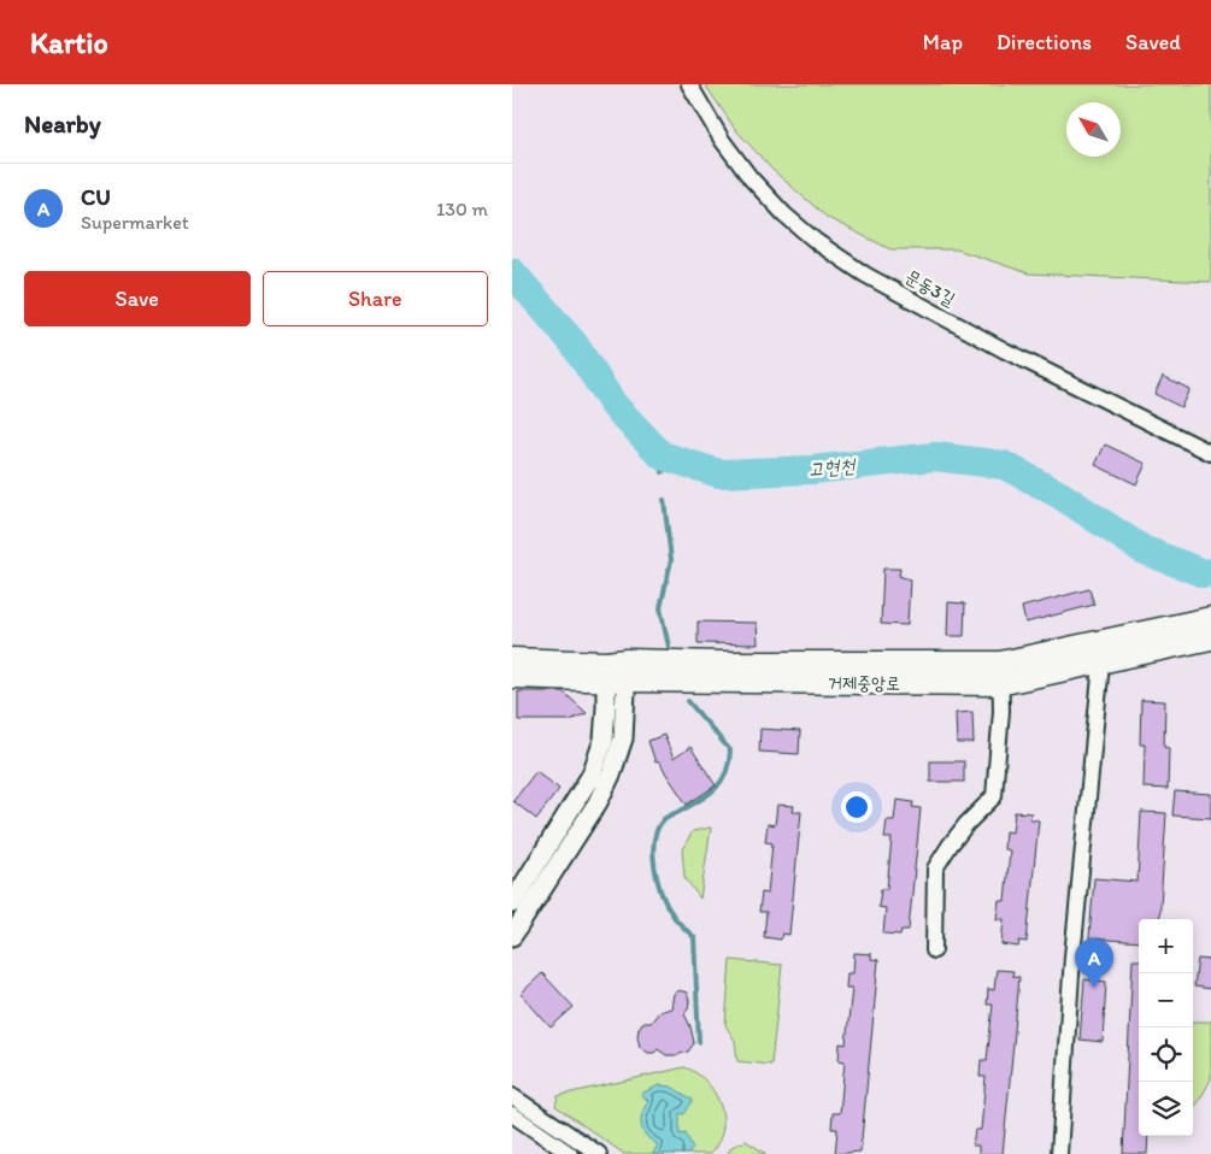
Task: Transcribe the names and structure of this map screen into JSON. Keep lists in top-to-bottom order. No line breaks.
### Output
{"streets":{"main road":["거제중앙로"],"street":["문동3길"]},"water":["고현천"],"north":"top left","page":{"header":"Kartio","nav":["Map","Directions","Saved"],"heading":"Nearby","list":[{"mark":"A","name":"CU","note":"Supermarket","value":"130 m"}],"buttons":["Save","Share"],"map_buttons":["+","−"],"pins":"A"}}
